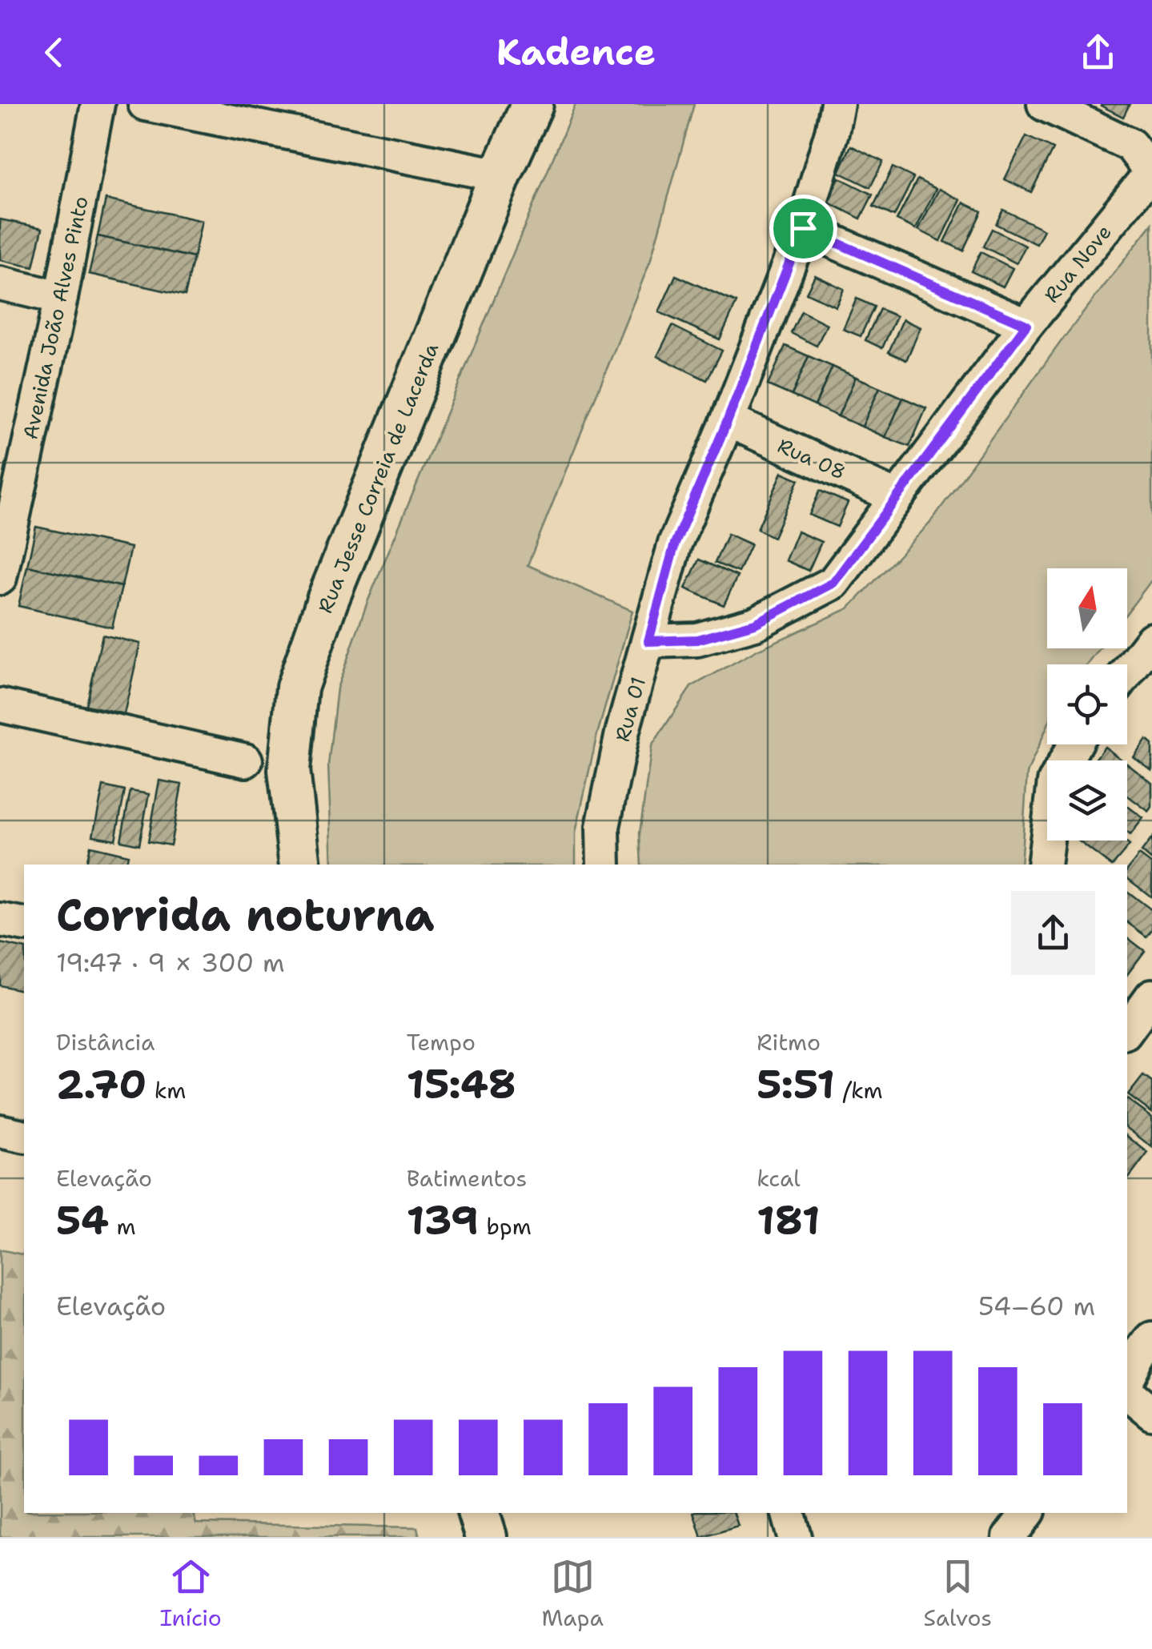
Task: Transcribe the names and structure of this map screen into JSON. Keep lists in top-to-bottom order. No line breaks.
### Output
{"streets":{"main road":["Rua Jesse Correia de Lacerda"],"street":["Rua Nove","Avenida João Alves Pinto","Rua 08","Rua 01"]},"crossings":[["Rua Nove","Rua 08"],["Rua Nove","Rua 01"],["Rua 08","Rua 01"]],"north":"top","page":{"header":"Kadence","heading":["Corrida noturna","19:47 · 9 × 300 m"],"stats":[["Distância","2.70 km"],["Tempo","15:48"],["Ritmo","5:51 /km"],["Elevação","54 m"],["Batimentos","139 bpm"],["kcal","181"]],"chart":["Elevação","54–60 m"],"tabs":["Início","Mapa","Salvos"]}}
